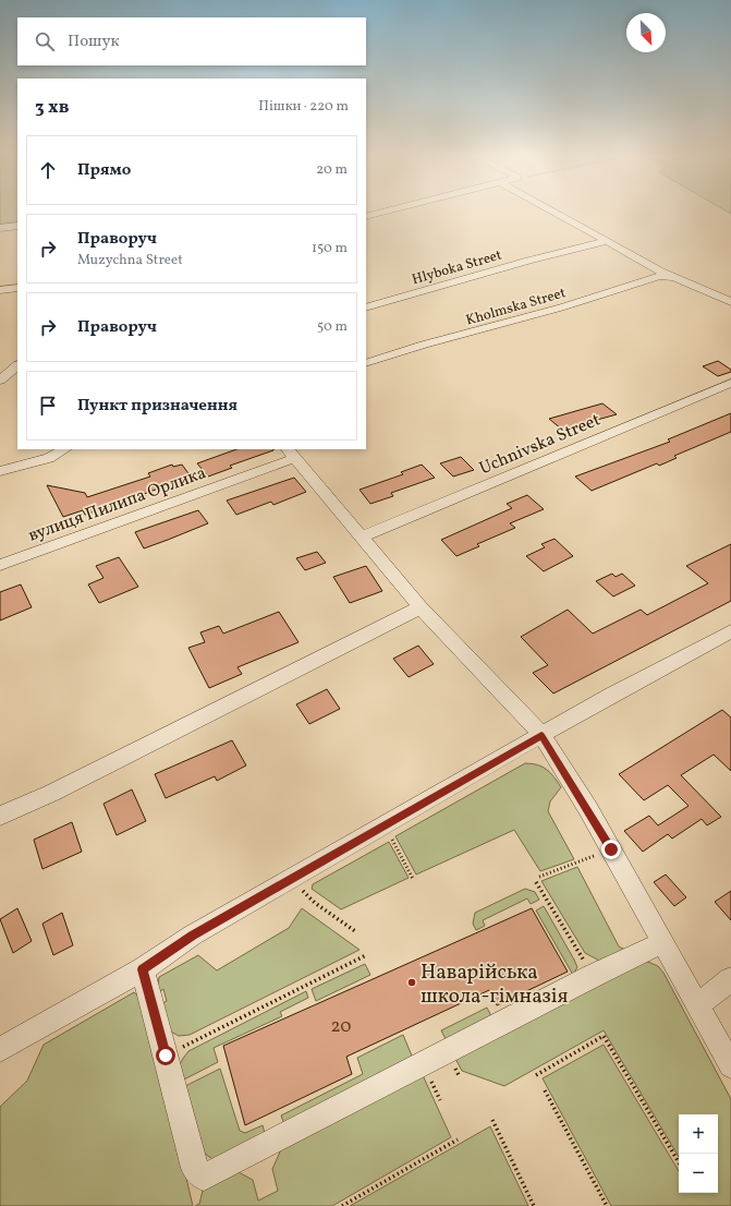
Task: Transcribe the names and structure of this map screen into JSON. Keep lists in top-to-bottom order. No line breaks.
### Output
{"streets":{"street":["Hlyboka Street","Kholmska Street","Uchnivska Street","вулиця Пилипа Орлика"]},"places":["Наварійська школа-гімназія"],"house_numbers":["20"],"north":"bottom right","page":{"search":"Пошук","heading":["3 хв","Пішки · 220 m"],"list":[["Прямо","20 m"],["Праворуч","Muzychna Street","150 m"],["Праворуч","50 m"],"Пункт призначення"],"map_buttons":["+","−"]}}
